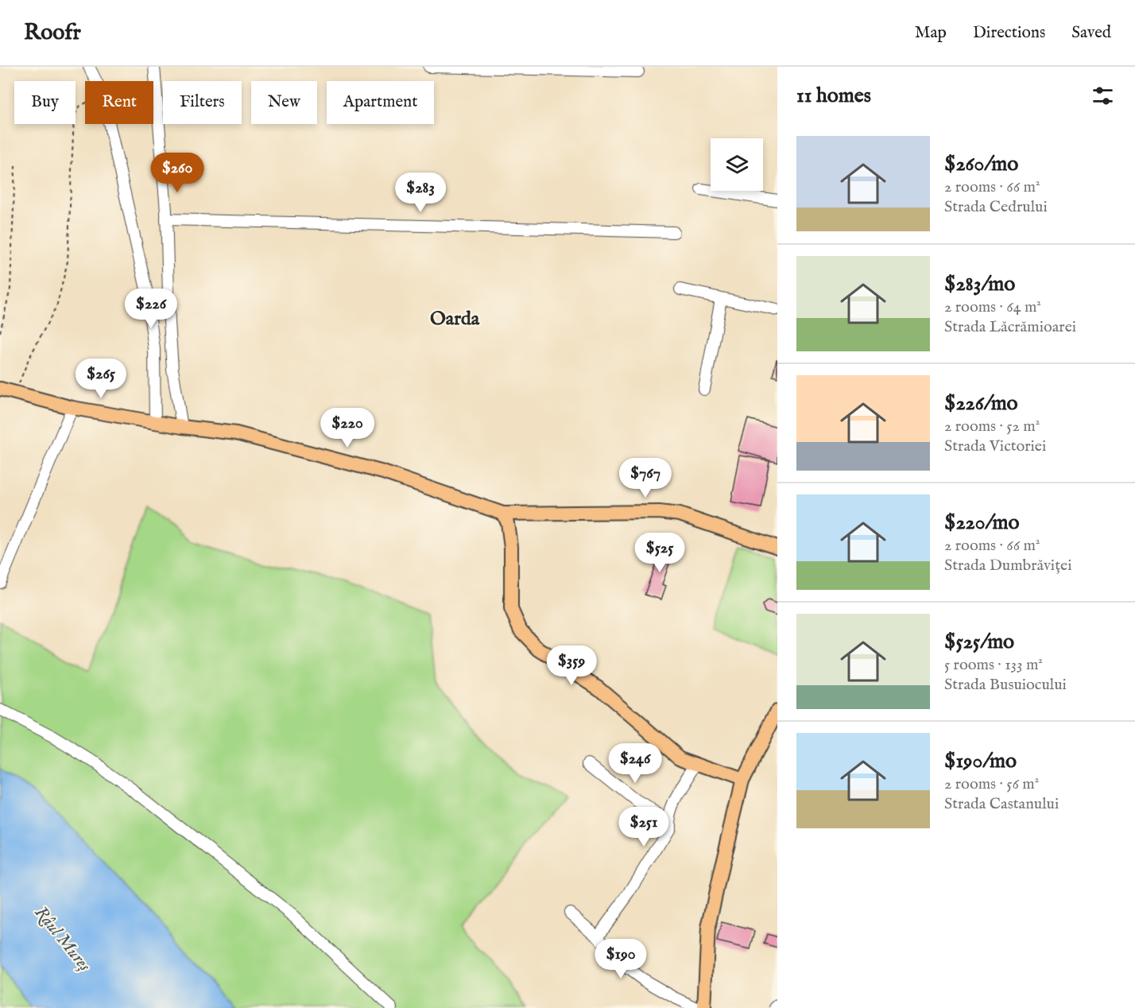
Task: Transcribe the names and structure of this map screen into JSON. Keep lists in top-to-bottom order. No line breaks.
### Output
{"districts":["Oarda"],"water":["Râul Mureș"],"page":{"header":"Roofr","nav":["Map","Directions","Saved"],"heading":"11 homes","chip":["Buy","Rent","Filters","New","Apartment"],"list":[{"name":"$260/mo","note":"2 rooms · 66 m² · Strada Cedrului"},{"name":"$283/mo","note":"2 rooms · 64 m² · Strada Lăcrămioarei"},{"name":"$226/mo","note":"2 rooms · 52 m² · Strada Victoriei"},{"name":"$220/mo","note":"2 rooms · 66 m² · Strada Dumbrăviței"},{"name":"$525/mo","note":"5 rooms · 133 m² · Strada Busuiocului"},{"name":"$190/mo","note":"2 rooms · 56 m² · Strada Castanului"}],"price":["$260","$283","$226","$265","$220","$767","$525","$359","$246","$251","$190"]}}
